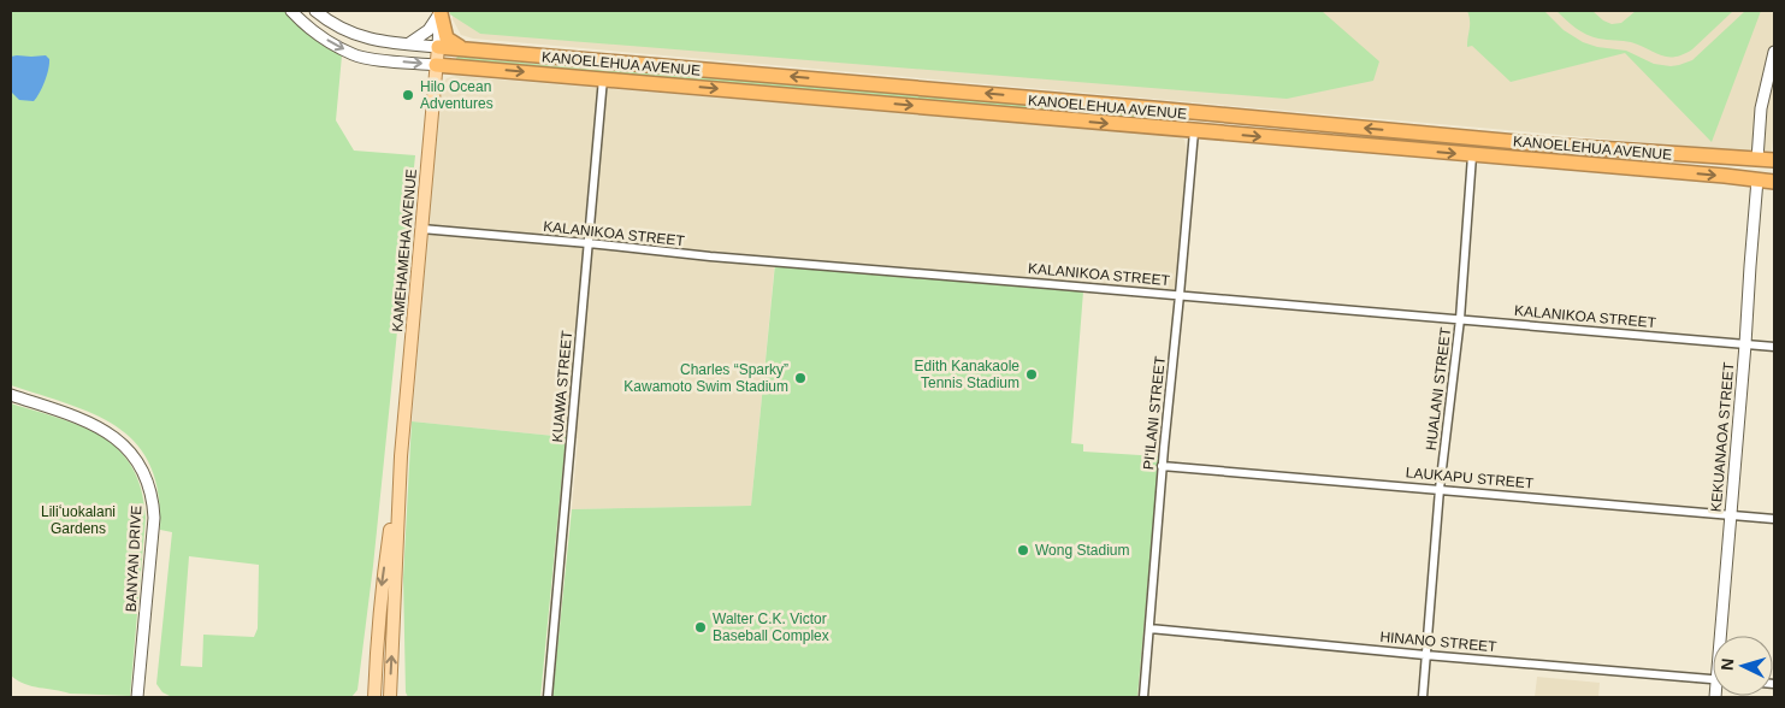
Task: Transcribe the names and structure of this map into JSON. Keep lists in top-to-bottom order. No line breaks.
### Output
{"streets":{"highway":["KANOELEHUA AVENUE"],"main road":["KAMEHAMEHA AVENUE"],"street":["KALANIKOA STREET","KUAWA STREET","HUALANI STREET","PI‘ILANI STREET","KEKUANAOA STREET","LAUKAPU STREET","BANYAN DRIVE","HINANO STREET"]},"crossings":[["KANOELEHUA AVENUE","KAMEHAMEHA AVENUE"],["KANOELEHUA AVENUE","KUAWA STREET"],["KANOELEHUA AVENUE","HUALANI STREET"],["KANOELEHUA AVENUE","PI‘ILANI STREET"],["KANOELEHUA AVENUE","KEKUANAOA STREET"],["KALANIKOA STREET","KAMEHAMEHA AVENUE"],["KALANIKOA STREET","KUAWA STREET"],["KALANIKOA STREET","HUALANI STREET"],["KALANIKOA STREET","PI‘ILANI STREET"],["KALANIKOA STREET","KEKUANAOA STREET"],["HUALANI STREET","LAUKAPU STREET"],["HUALANI STREET","HINANO STREET"],["PI‘ILANI STREET","LAUKAPU STREET"],["PI‘ILANI STREET","HINANO STREET"],["KEKUANAOA STREET","LAUKAPU STREET"]],"parks":["Liliʻuokalani Gardens"],"places":["Hilo Ocean Adventures","Edith Kanakaole Tennis Stadium","Charles “Sparky” Kawamoto Swim Stadium","Wong Stadium","Walter C.K. Victor Baseball Complex"],"north":"left"}
